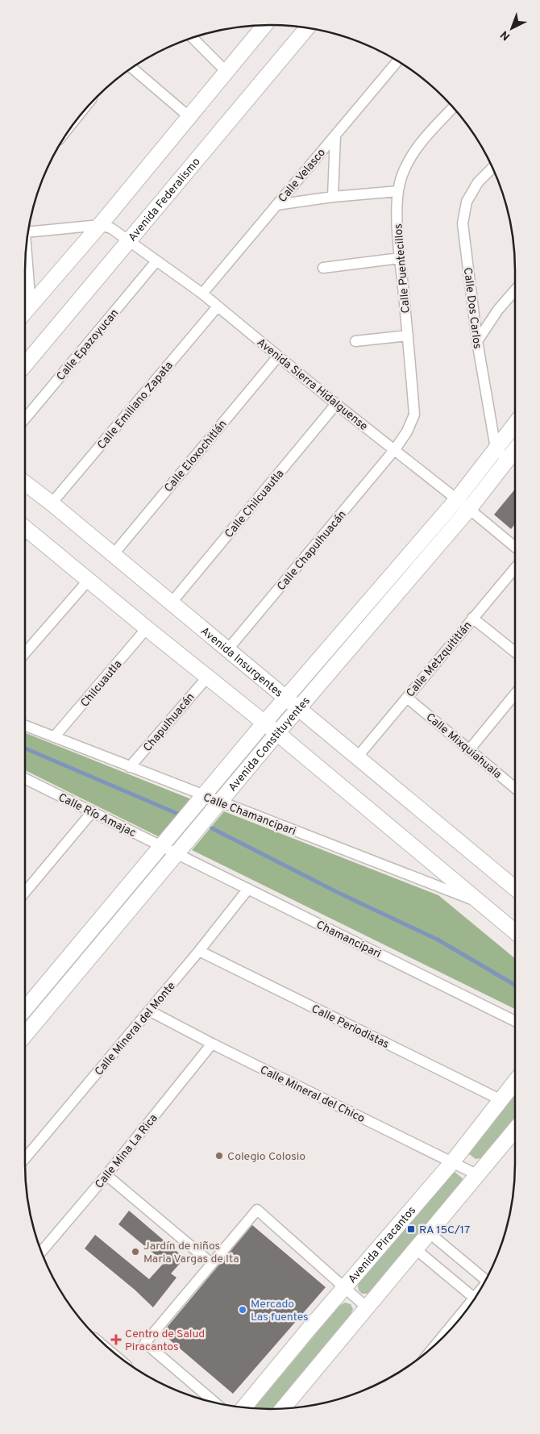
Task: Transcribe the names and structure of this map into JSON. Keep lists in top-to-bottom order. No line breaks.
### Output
{"streets":{"street":["Calle Velasco","Avenida Federalismo","Calle Puentecillos","Calle Dos Carlos","Calle Epazoyucan","Avenida Sierra Hidalguense","Calle Emiliano Zapata","Calle Eloxochitlán","Calle Chilcuautla","Calle Chapulhuacán","Calle Metzquititlán","Avenida Insurgentes","Chilcuautla","Chapulhuacán","Avenida Constituyentes","Calle Mixquiahuala","Calle Chamancipari","Calle Río Amajac","Chamancipari","Calle Periodistas","Calle Mineral del Monte","Calle Mineral del Chico","Calle Mina La Rica","Avenida Piracantos"]},"crossings":[["Calle Velasco","Avenida Sierra Hidalguense"],["Avenida Federalismo","Avenida Sierra Hidalguense"],["Calle Puentecillos","Avenida Sierra Hidalguense"],["Calle Puentecillos","Calle Chapulhuacán"],["Calle Dos Carlos","Avenida Constituyentes"],["Calle Epazoyucan","Avenida Sierra Hidalguense"],["Avenida Sierra Hidalguense","Calle Emiliano Zapata"],["Avenida Sierra Hidalguense","Calle Eloxochitlán"],["Avenida Sierra Hidalguense","Calle Chilcuautla"],["Avenida Sierra Hidalguense","Calle Chapulhuacán"],["Avenida Sierra Hidalguense","Avenida Constituyentes"],["Calle Emiliano Zapata","Avenida Insurgentes"],["Calle Eloxochitlán","Avenida Insurgentes"],["Calle Chilcuautla","Avenida Insurgentes"],["Calle Chapulhuacán","Avenida Insurgentes"],["Calle Metzquititlán","Avenida Insurgentes"],["Calle Metzquititlán","Calle Mixquiahuala"],["Avenida Insurgentes","Avenida Constituyentes"],["Chilcuautla","Calle Chamancipari"],["Chapulhuacán","Calle Chamancipari"],["Avenida Constituyentes","Calle Chamancipari"],["Avenida Constituyentes","Calle Río Amajac"],["Avenida Constituyentes","Chamancipari"],["Calle Río Amajac","Chamancipari"],["Chamancipari","Calle Mineral del Monte"],["Calle Periodistas","Calle Mineral del Monte"],["Calle Periodistas","Avenida Piracantos"],["Calle Mineral del Monte","Calle Mineral del Chico"],["Calle Mineral del Chico","Calle Mina La Rica"],["Calle Mineral del Chico","Avenida Piracantos"]],"places":{"other":["Colegio Colosio","Jardín de niños Maria Vargas de Ita","Mercado Las fuentes"],"transit":["RA 15C/17"],"health":["Centro de Salud Piracantos"]},"north":"bottom left"}
